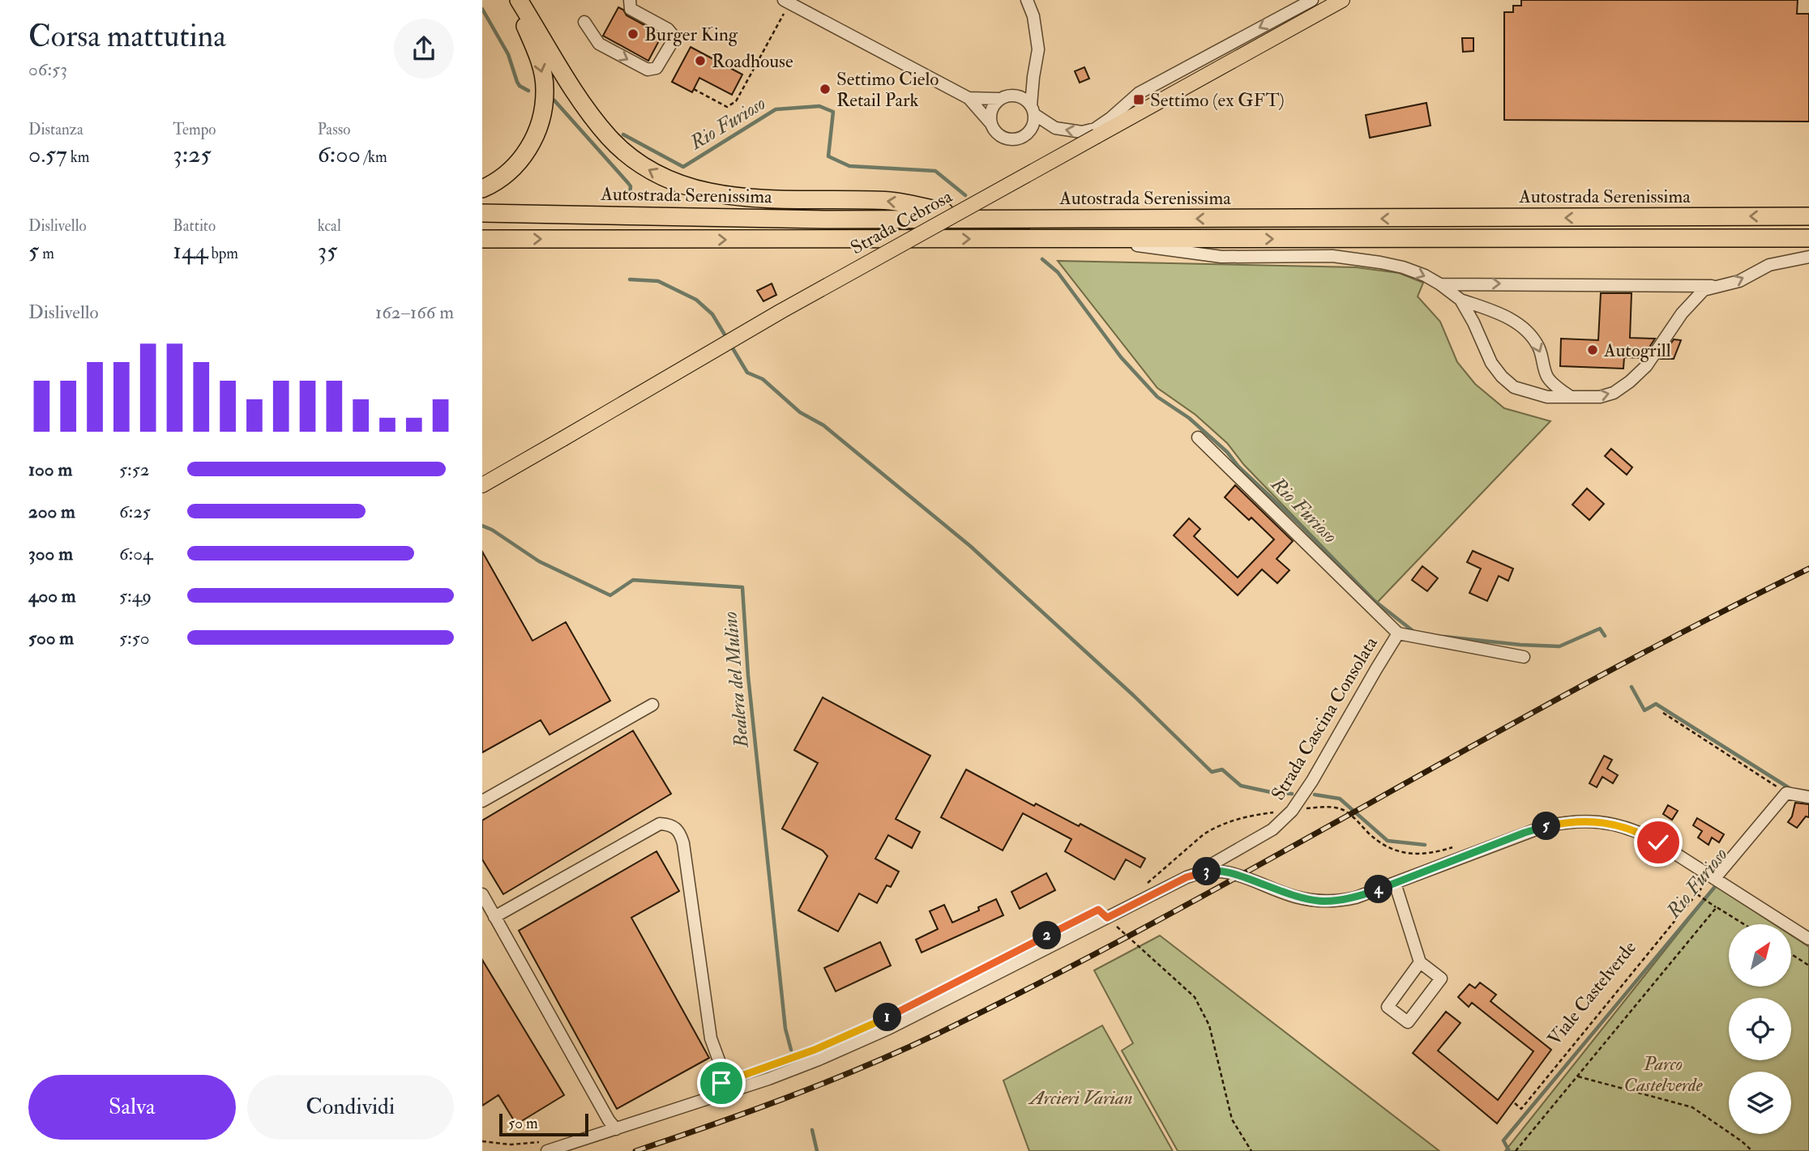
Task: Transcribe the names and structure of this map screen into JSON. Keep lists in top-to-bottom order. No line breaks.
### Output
{"streets":{"highway":["Autostrada Serenissima"],"main road":["Strada Cebrosa"],"street":["Strada Cascina Consolata"],"path":["Viale Castelverde"]},"water":["Rio Furioso","Bealera del Mulino"],"parks":["Parco Castelverde","Arcieri Varian"],"places":{"other":["Burger King","Roadhouse","Settimo Cielo Retail Park","Autogrill"],"transit":["Settimo (ex GFT)"]},"scale_bar":"50 m","north":"top right","page":{"heading":["Corsa mattutina","06:53"],"stats":[["Distanza","0.57 km"],["Tempo","3:25"],["Passo","6:00 /km"],["Dislivello","5 m"],["Battito","144 bpm"],["kcal","35"]],"chart":["Dislivello","162–166 m"],"list":[{"name":"100 m","note":"5:52"},{"name":"200 m","note":"6:25"},{"name":"300 m","note":"6:04"},{"name":"400 m","note":"5:49"},{"name":"500 m","note":"5:50"}],"pins":["5","3","4","2","1"],"buttons":["Salva","Condividi"],"scale":"50 m"}}
